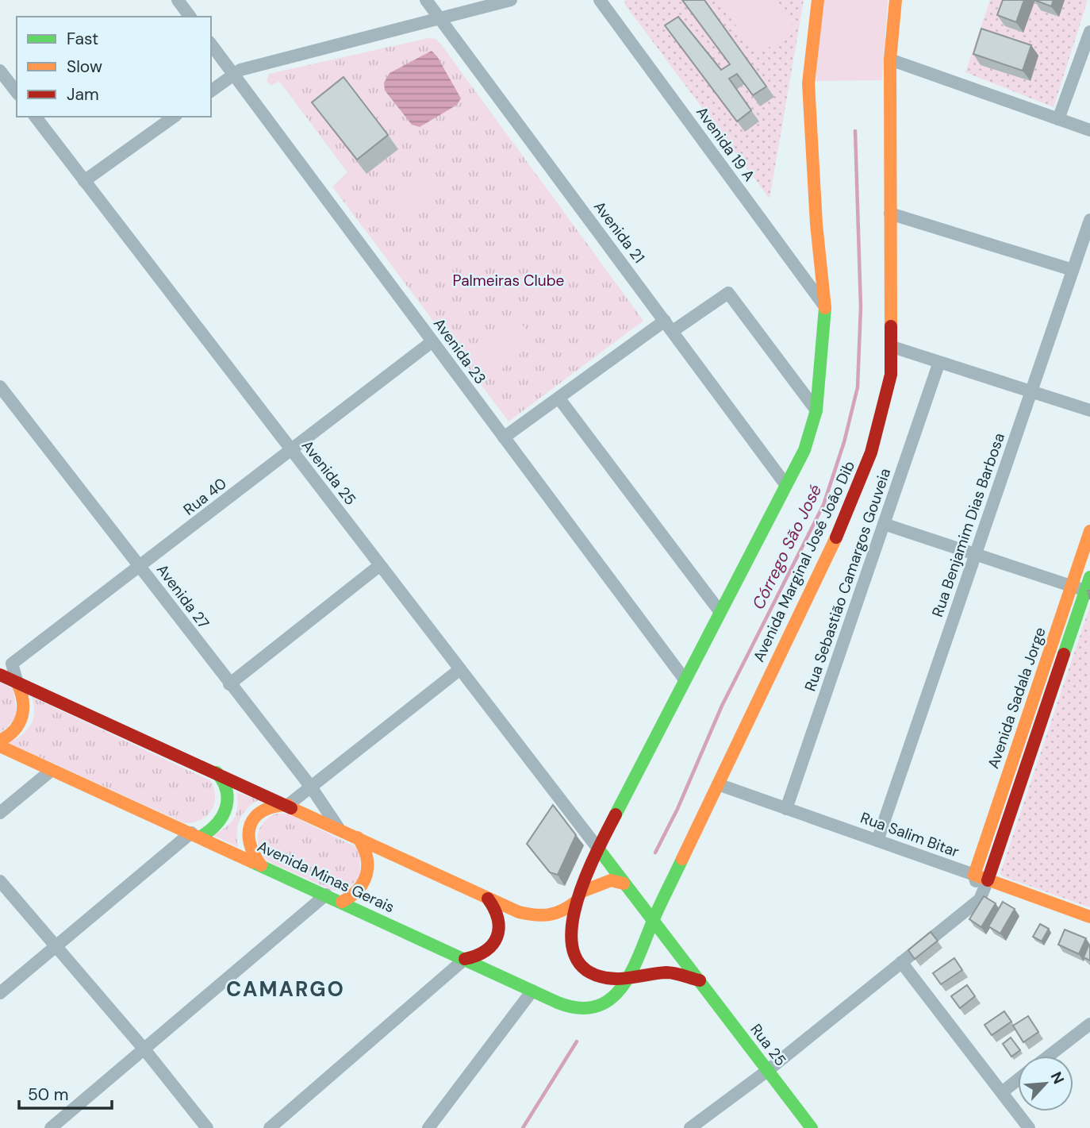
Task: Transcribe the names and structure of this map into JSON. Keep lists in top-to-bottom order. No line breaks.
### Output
{"streets":{"main road":["Avenida Marginal José João Dib","Avenida Sadala Jorge","Rua Salim Bitar","Avenida Minas Gerais","Rua 25"],"street":["Avenida 19 A","Avenida 21","Avenida 23","Avenida 25","Rua 40","Rua Benjamim Dias Barbosa","Rua Sebastião Camargos Gouveia","Avenida 27"]},"crossings":[["Avenida 23","Rua 40"],["Avenida 25","Rua 40"],["Rua 40","Avenida 27"],["Rua Benjamim Dias Barbosa","Rua Salim Bitar"],["Avenida Marginal José João Dib","Rua Salim Bitar"],["Avenida Marginal José João Dib","Avenida Minas Gerais"],["Avenida Marginal José João Dib","Rua 25"],["Rua Sebastião Camargos Gouveia","Rua Salim Bitar"],["Avenida Sadala Jorge","Rua Salim Bitar"],["Avenida Minas Gerais","Rua 25"]],"districts":["CAMARGO"],"water":["Córrego São José"],"parks":["Palmeiras Clube"],"legend":["Fast","Slow","Jam"],"scale_bar":"50 m","north":"top right"}
